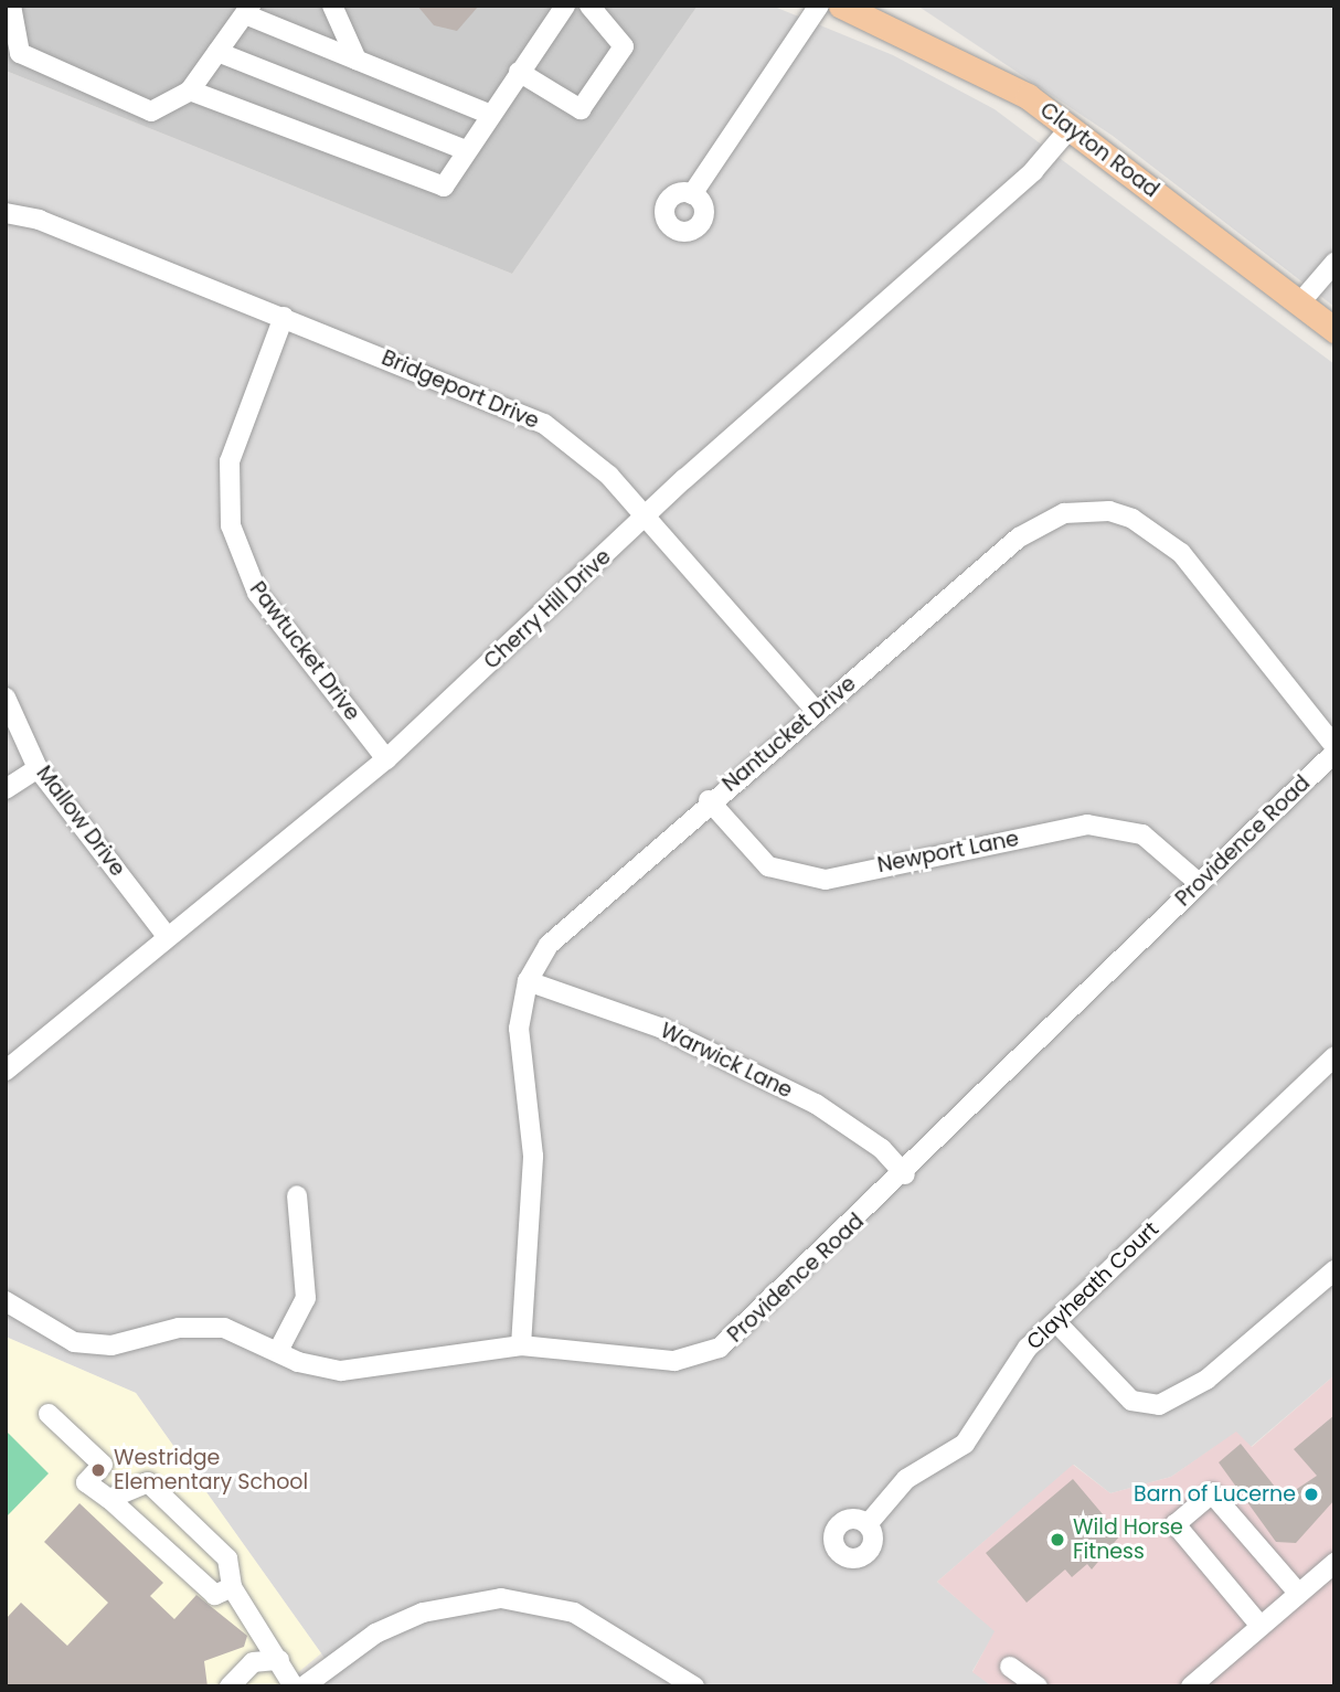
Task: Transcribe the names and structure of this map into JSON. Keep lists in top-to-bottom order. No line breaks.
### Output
{"streets":{"main road":["Clayton Road"],"street":["Bridgeport Drive","Cherry Hill Drive","Pawtucket Drive","Nantucket Drive","Mallow Drive","Providence Road","Newport Lane","Warwick Lane","Clayheath Court"]},"crossings":[["Clayton Road","Cherry Hill Drive"],["Bridgeport Drive","Cherry Hill Drive"],["Bridgeport Drive","Pawtucket Drive"],["Bridgeport Drive","Nantucket Drive"],["Cherry Hill Drive","Pawtucket Drive"],["Cherry Hill Drive","Mallow Drive"],["Nantucket Drive","Providence Road"],["Nantucket Drive","Newport Lane"],["Nantucket Drive","Warwick Lane"],["Providence Road","Newport Lane"],["Providence Road","Warwick Lane"]],"places":["Westridge Elementary School","Barn of Lucerne","Wild Horse Fitness"]}
